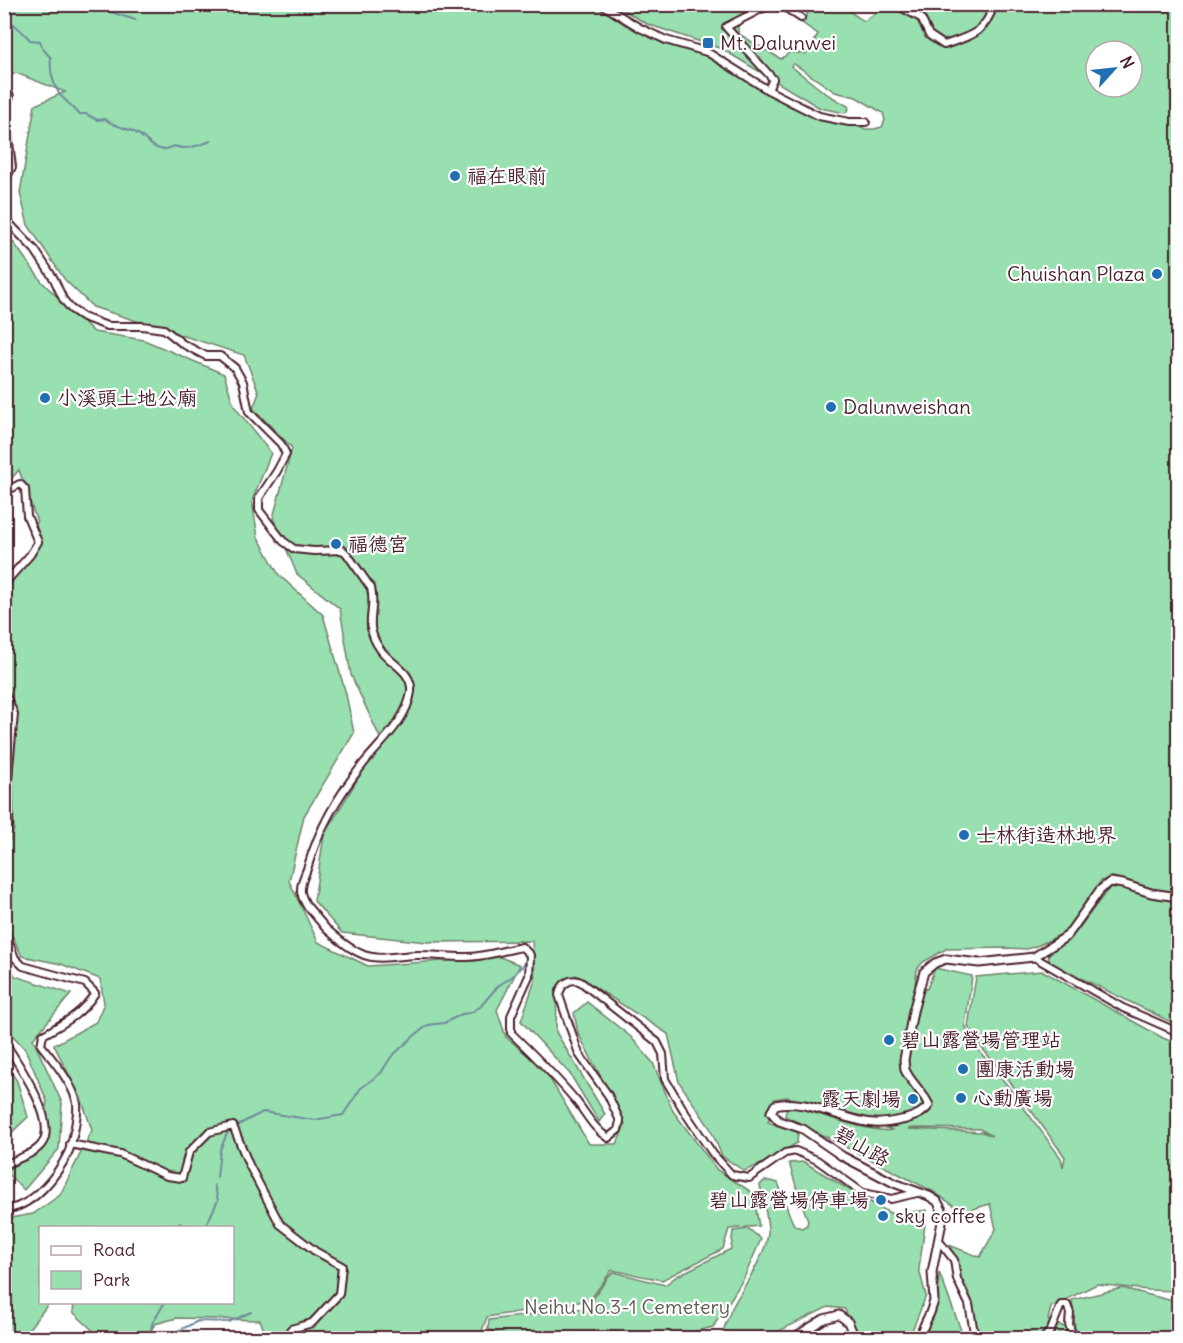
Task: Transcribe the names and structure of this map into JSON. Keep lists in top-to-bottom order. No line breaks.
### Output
{"streets":{"street":["碧山路"]},"parks":["Neihu No.3-1 Cemetery"],"places":{"transit":["Mt. Dalunwei"],"other":["福在眼前","Chuishan Plaza","小溪頭土地公廟","Dalunweishan","福德宮","士林街造林地界","碧山露營場管理站","團康活動場","心動廣場","露天劇場","碧山露營場停車場","sky coffee"]},"legend":["Road","Park"],"north":"top right"}
